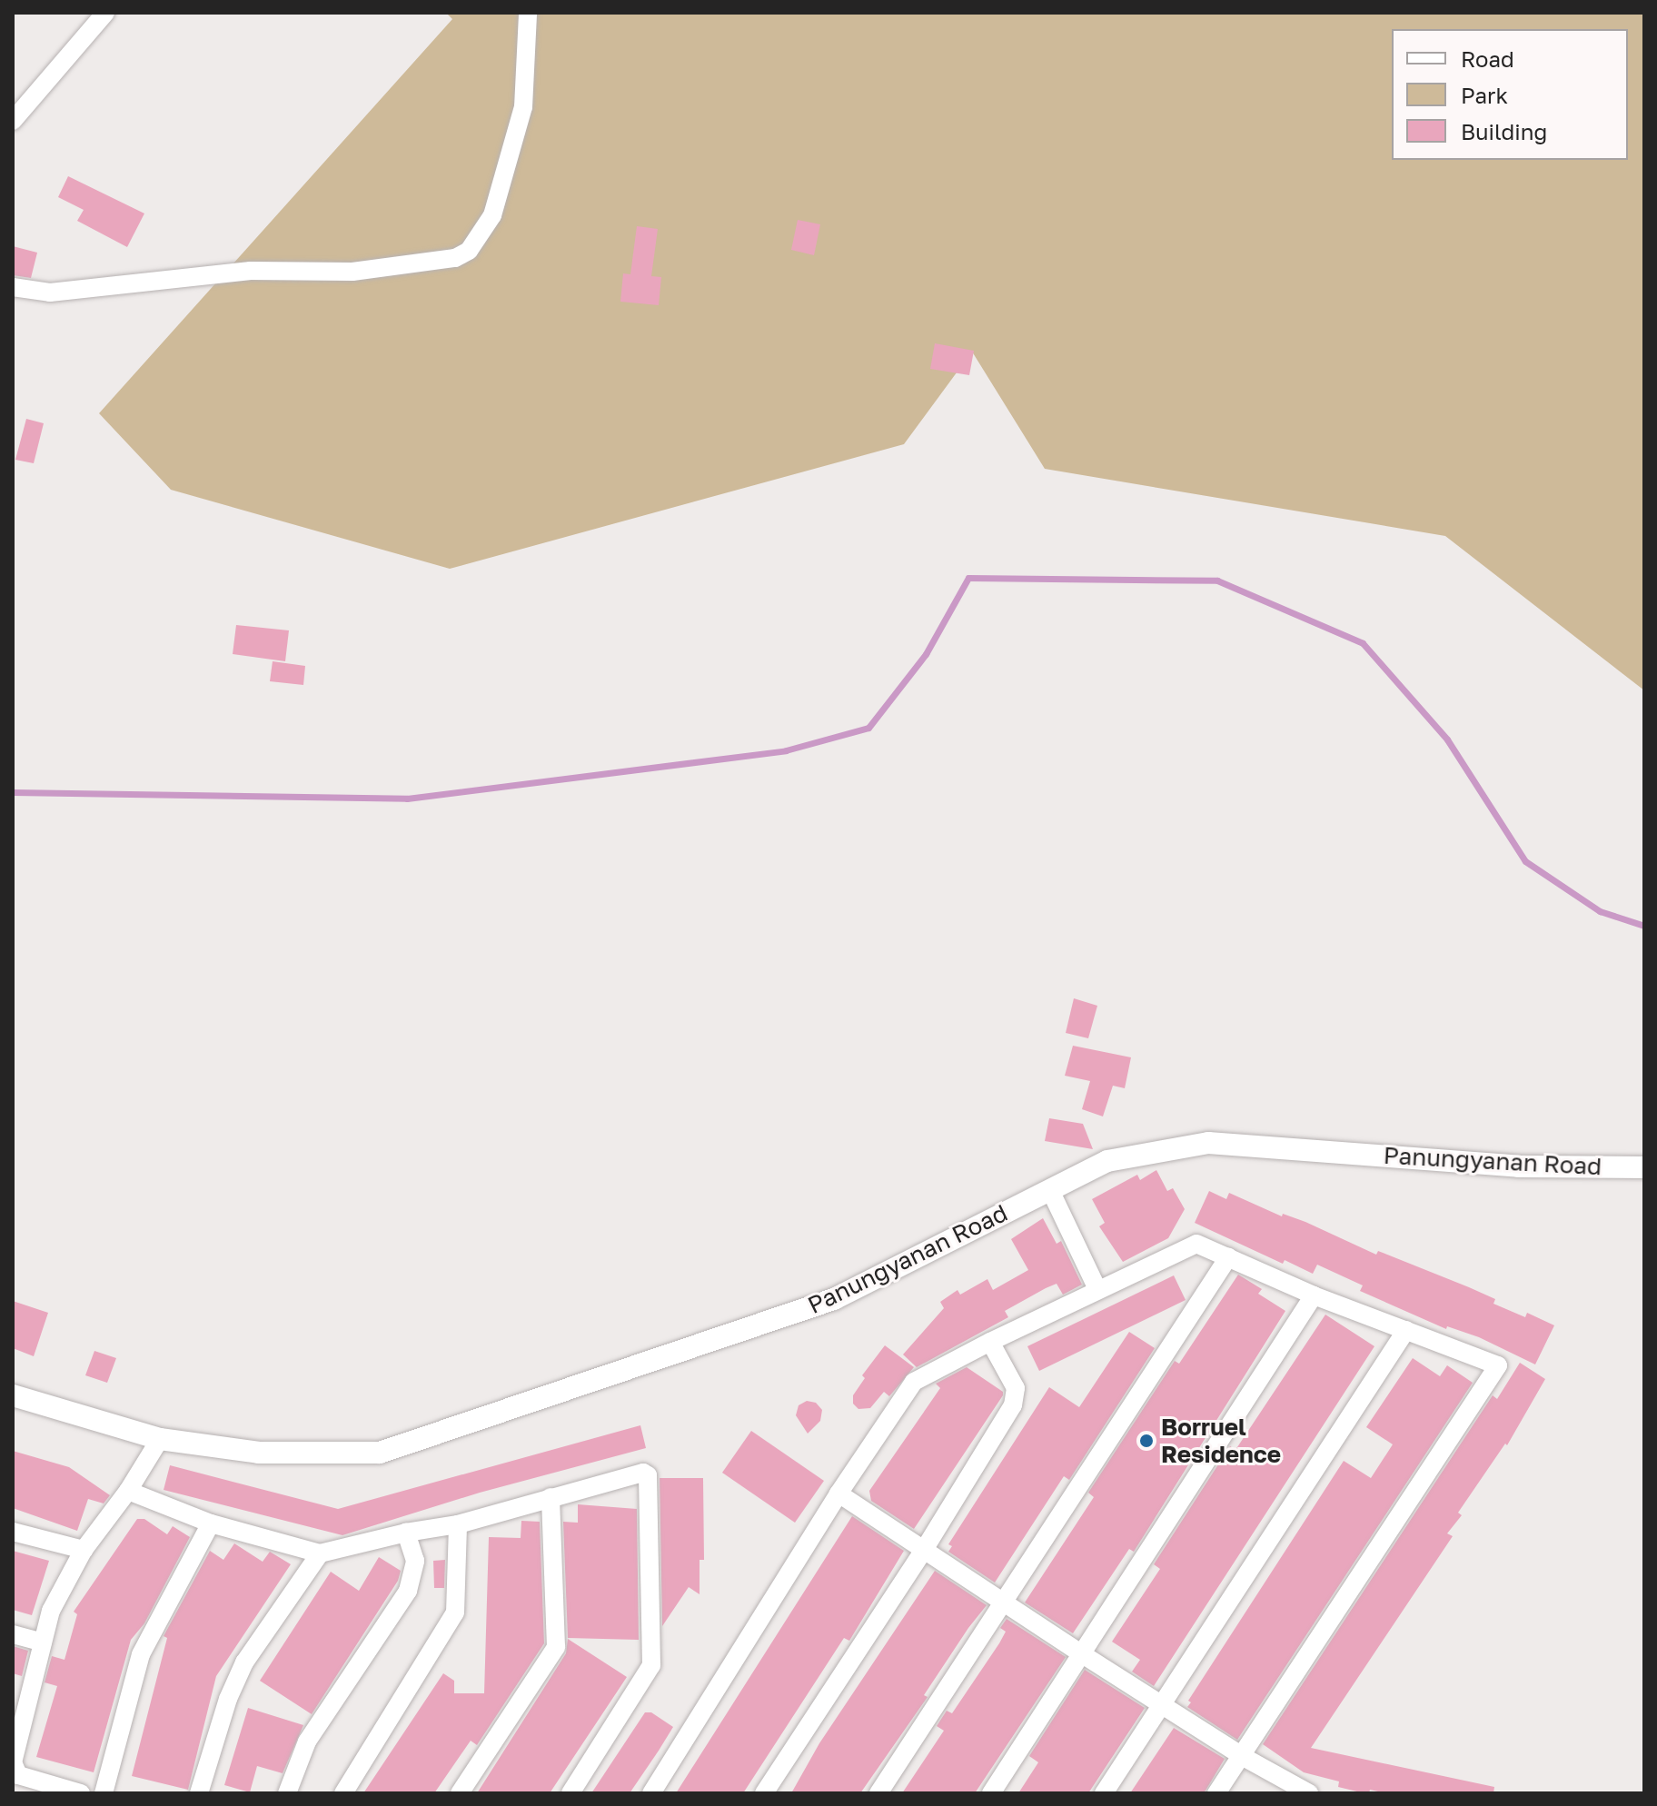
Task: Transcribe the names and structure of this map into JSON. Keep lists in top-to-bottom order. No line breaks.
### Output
{"streets":{"street":["Panungyanan Road"]},"places":["Borruel Residence"],"legend":["Road","Park","Building"]}
